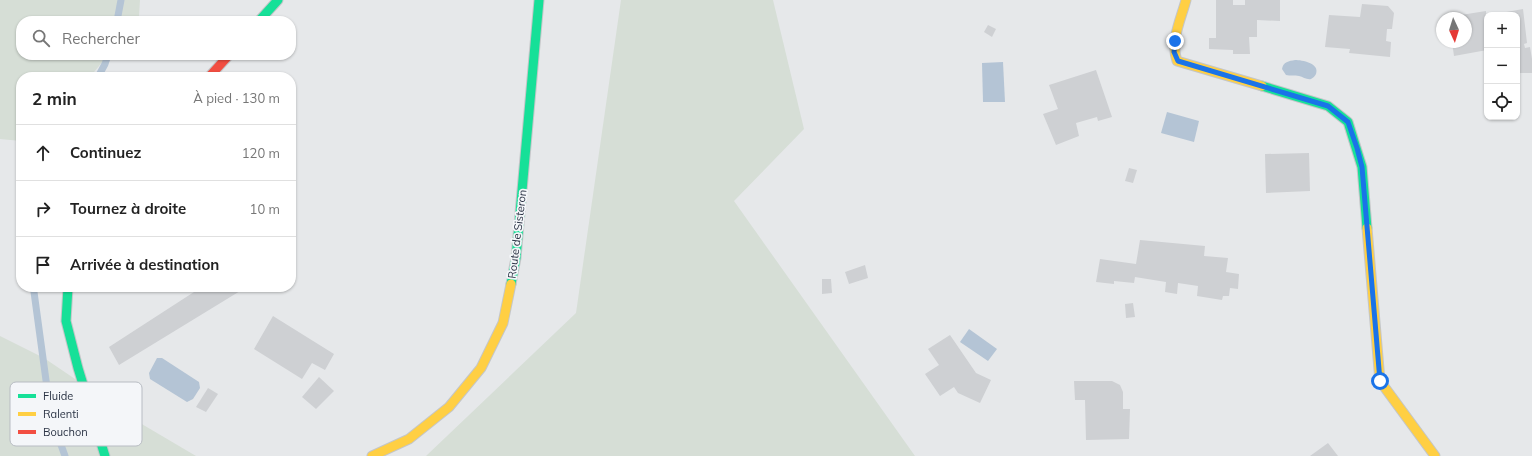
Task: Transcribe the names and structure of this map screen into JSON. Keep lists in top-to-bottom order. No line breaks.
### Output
{"streets":{"street":["Route de Sisteron"]},"legend":["Fluide","Ralenti","Bouchon"],"north":"bottom","page":{"map_buttons":["+","−"],"search":"Rechercher","heading":["2 min","À pied · 130 m"],"list":[["Continuez","120 m"],["Tournez à droite","10 m"],"Arrivée à destination"]}}
